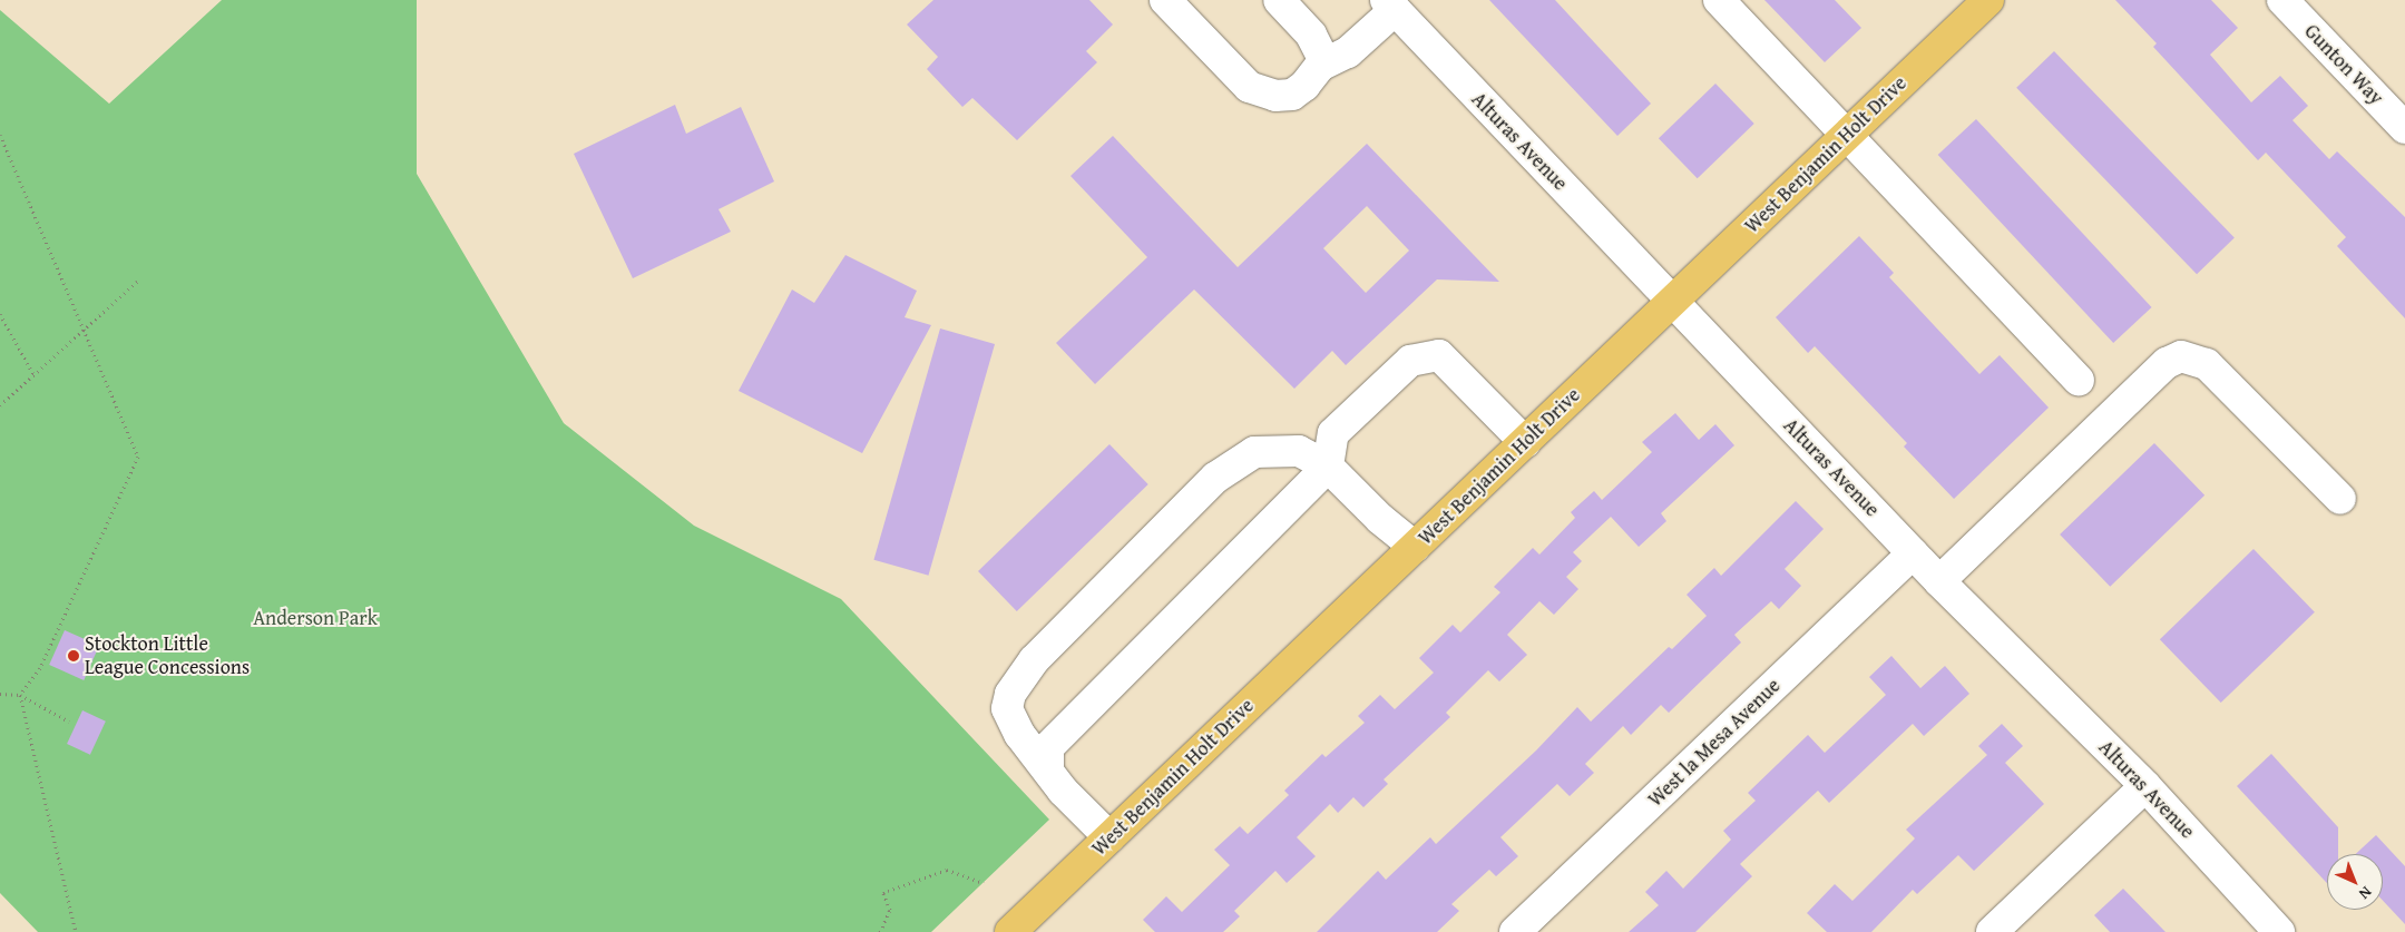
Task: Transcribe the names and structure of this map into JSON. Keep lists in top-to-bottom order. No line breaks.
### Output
{"streets":{"main road":["West Benjamin Holt Drive"],"street":["Gunton Way","Alturas Avenue","West la Mesa Avenue"]},"crossings":[["Alturas Avenue","West Benjamin Holt Drive"],["Alturas Avenue","West la Mesa Avenue"]],"parks":["Anderson Park"],"places":["Stockton Little League Concessions"],"north":"bottom right"}
